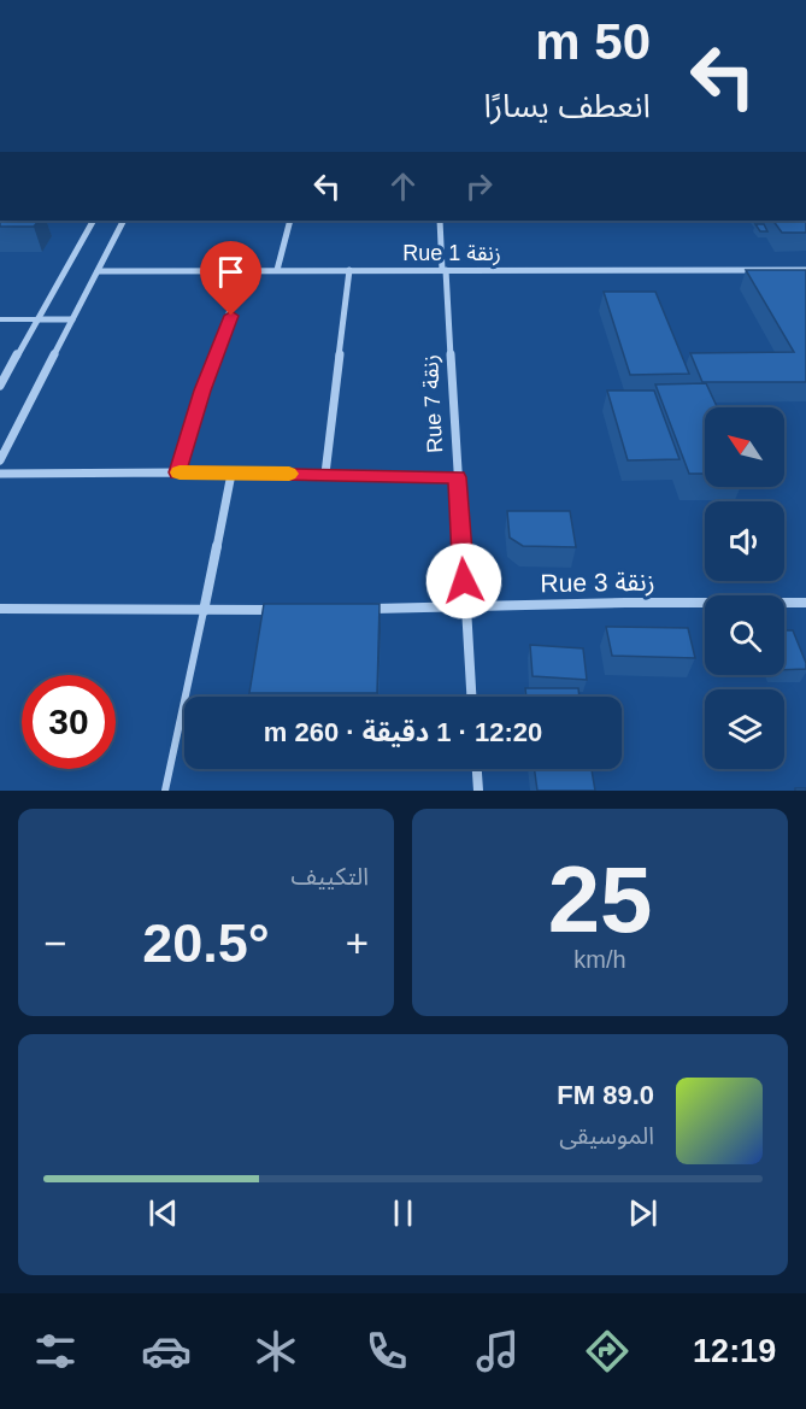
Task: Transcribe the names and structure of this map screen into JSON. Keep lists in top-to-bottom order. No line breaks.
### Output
{"streets":{"street":["Rue 1 زنقة","Rue 7 زنقة","Rue 3 زنقة"]},"crossings":[["Rue 1 زنقة","Rue 7 زنقة"],["Rue 7 زنقة","Rue 3 زنقة"]],"north":"top left","page":{"turn":["50 m","انعطف يسارًا"],"limit":"30","trip":"12:20 · 1 دقيقة · 260 m","tile":[["25","km/h"],"التكييف"],"heat":["−","20.5°","+"],"song":["89.0 FM","الموسيقى"],"tabs":"12:19"}}
